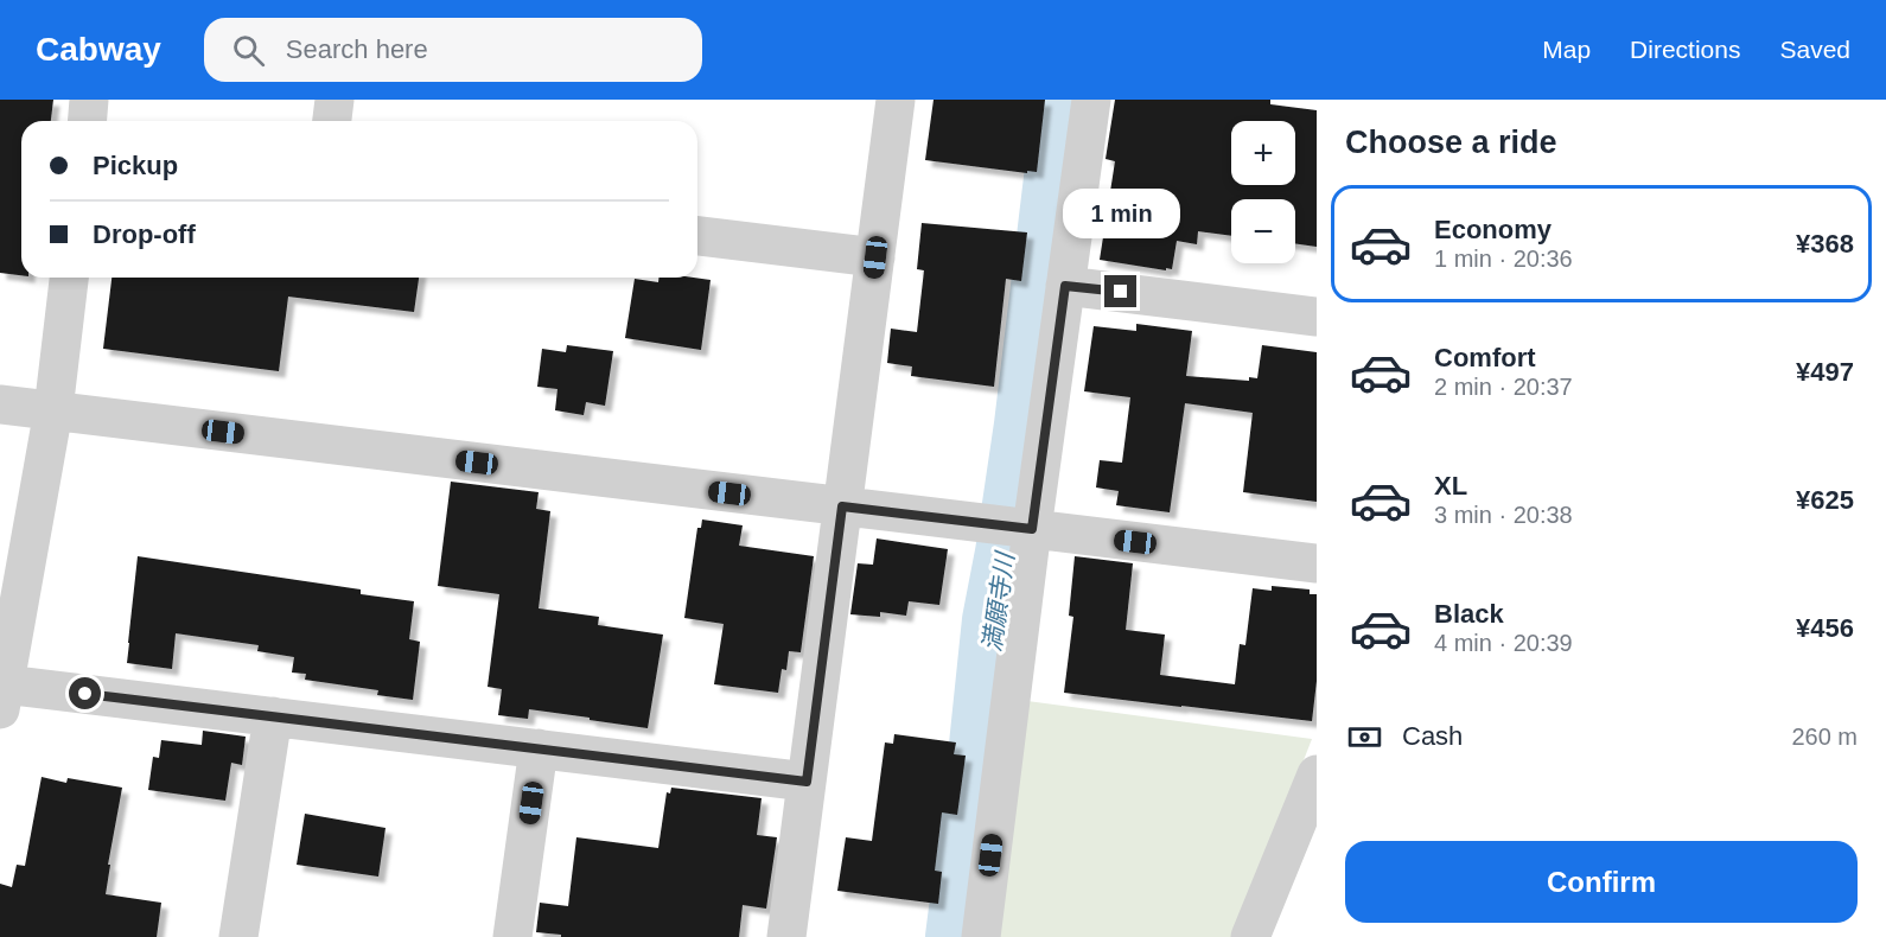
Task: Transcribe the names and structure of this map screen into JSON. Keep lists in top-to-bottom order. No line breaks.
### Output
{"water":["満願寺川"],"page":{"header":"Cabway","search":"Search here","nav":["Map","Directions","Saved"],"heading":"Choose a ride","map_buttons":["+","−"],"banner":["Pickup","Drop-off"],"list":[{"name":"Economy","note":"1 min · 20:36","value":"¥368"},{"name":"Comfort","note":"2 min · 20:37","value":"¥497"},{"name":"XL","note":"3 min · 20:38","value":"¥625"},{"name":"Black","note":"4 min · 20:39","value":"¥456"}],"bubble":"1 min","pay":["Cash","260 m"],"buttons":"Confirm"}}
